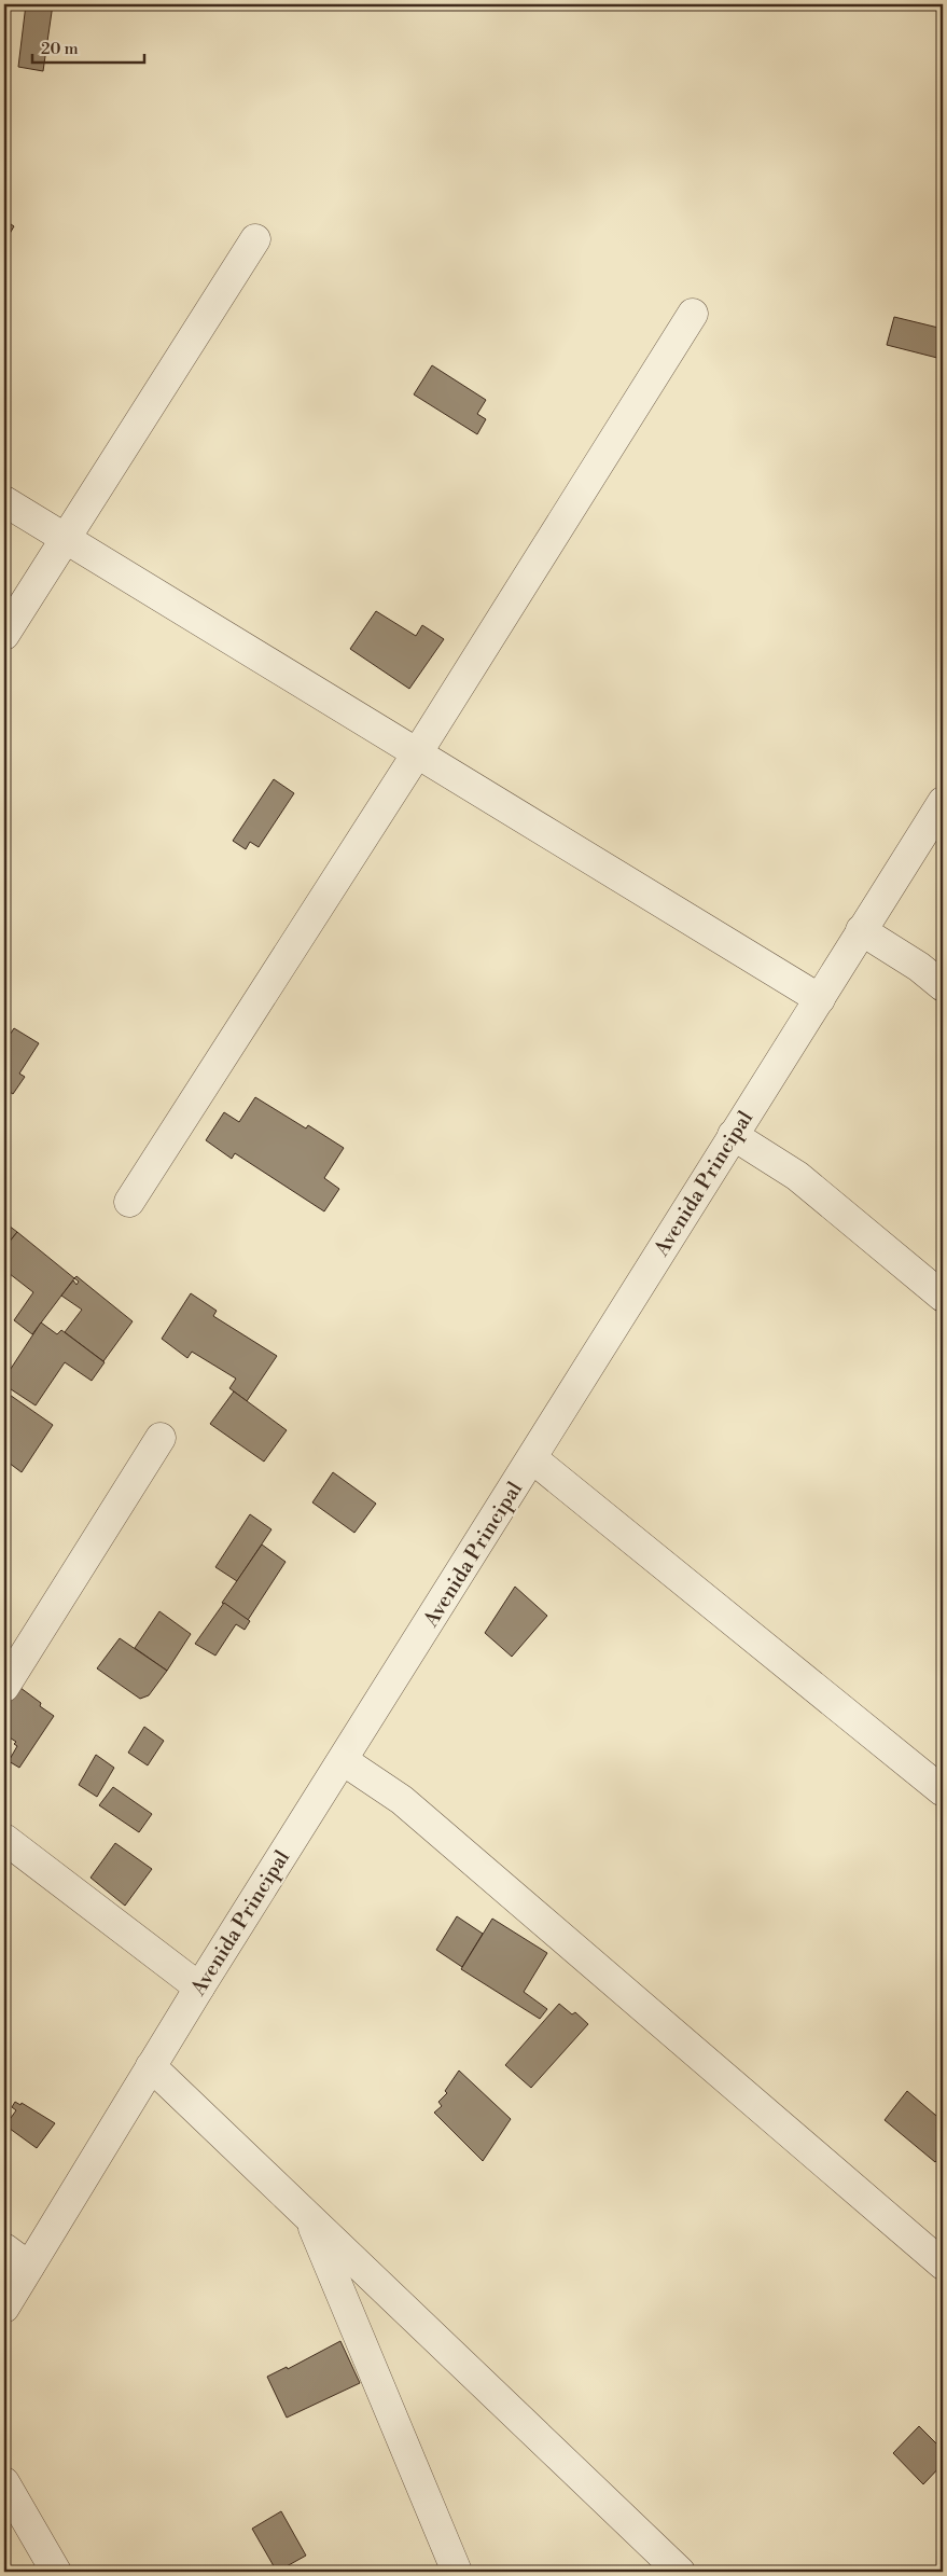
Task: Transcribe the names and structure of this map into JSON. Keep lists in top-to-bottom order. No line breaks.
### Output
{"streets":{"street":["Avenida Principal"]},"scale_bar":"20 m"}
